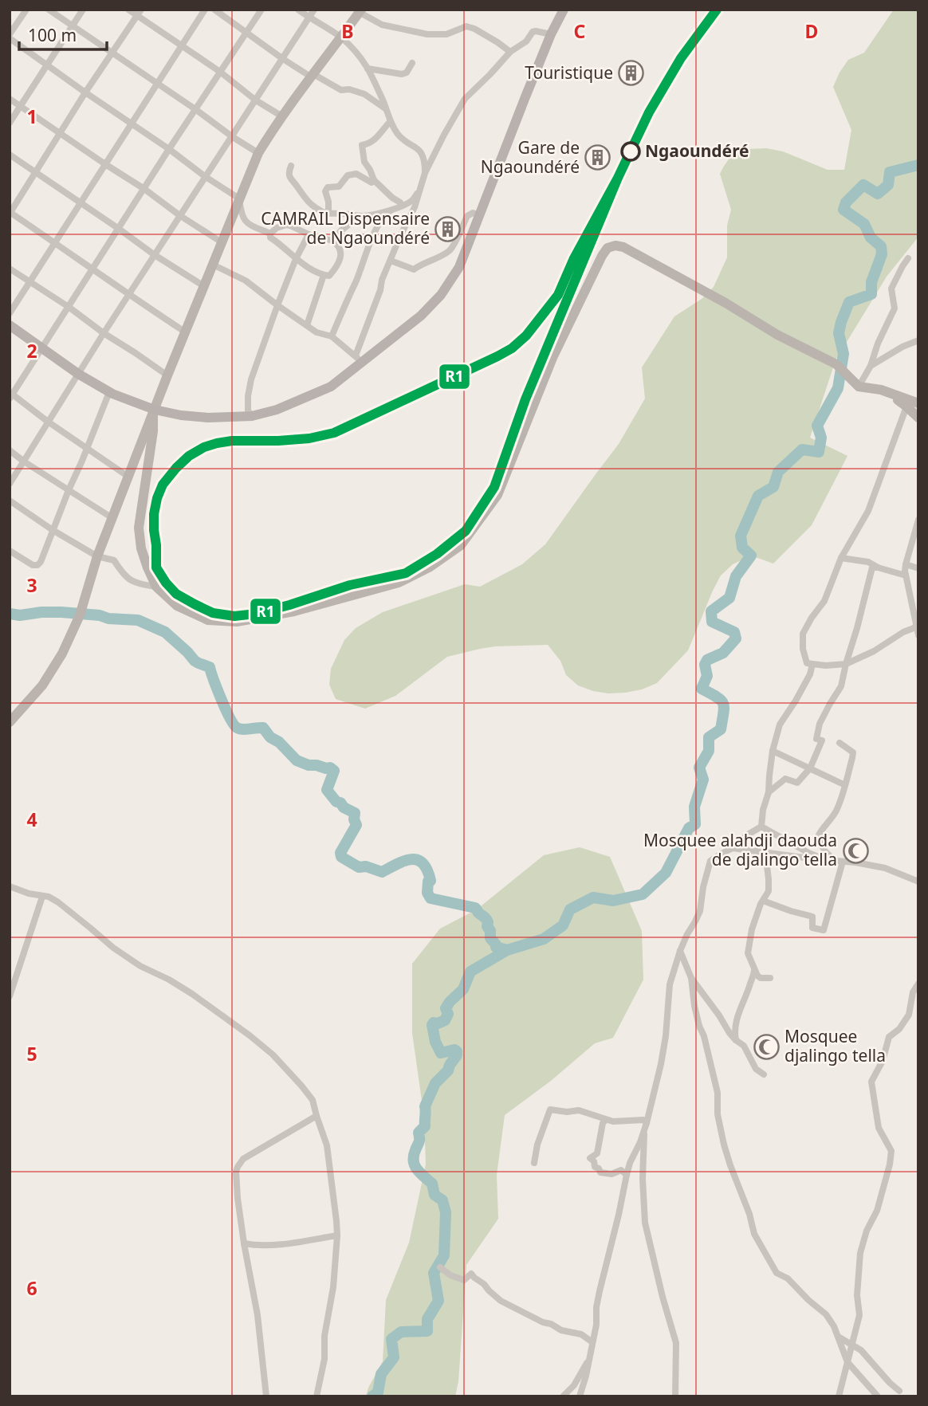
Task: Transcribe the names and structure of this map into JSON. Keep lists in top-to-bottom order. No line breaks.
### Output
{"places":{"building":["Touristique","Gare de Ngaoundéré","CAMRAIL Dispensaire de Ngaoundéré"],"other":["Ngaoundéré"],"mosque":["Mosquee alahdji daouda de djalingo tella","Mosquee djalingo tella"]},"lines":["transit line R1"],"scale_bar":"100 m","grid":{"columns":["B","C","D"],"rows":["1","2","3","4","5","6"]}}
